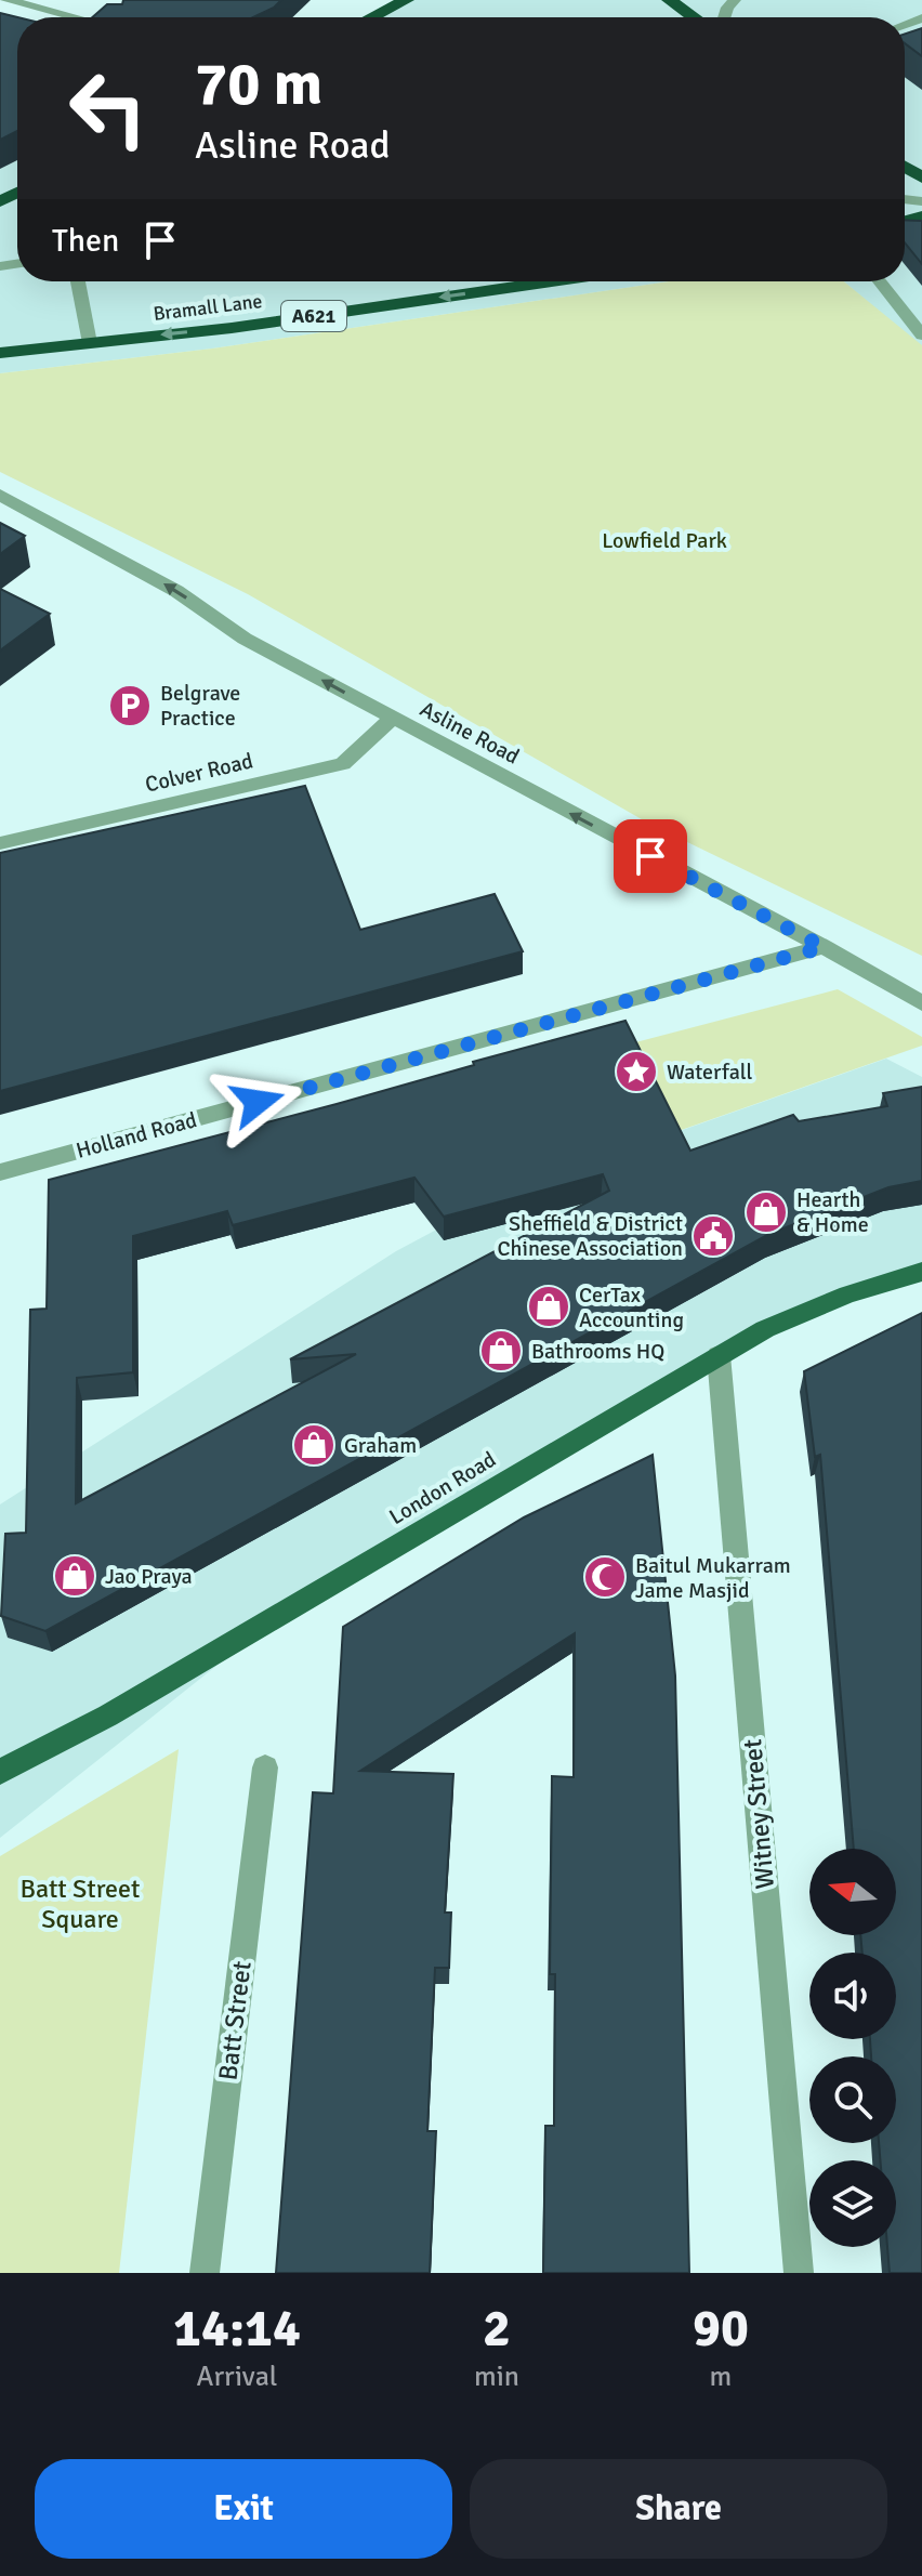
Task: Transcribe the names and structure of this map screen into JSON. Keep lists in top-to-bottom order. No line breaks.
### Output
{"streets":{"highway":["Bramall Lane","A621"],"main road":["London Road"],"street":["Asline Road","Colver Road","Holland Road","Witney Street","Batt Street"]},"crossings":[["Asline Road","Colver Road"],["Asline Road","Holland Road"],["London Road","Witney Street"]],"one_way":["Bramall Lane","Asline Road"],"parks":["Lowfield Park","Batt Street Square"],"places":{"parking":["Belgrave Practice"],"place":["Waterfall"],"shop":["Hearth & Home","CerTax Accounting","Bathrooms HQ","Graham","Jao Praya"],"public building":["Sheffield & District Chinese Association"],"mosque":["Baitul Mukarram Jame Masjid"]},"north":"left","page":{"turn":["70 m","Asline Road"],"then":"Then","eta":["14:14","Arrival","2","min","90","m"],"buttons":["Exit","Share"]}}
